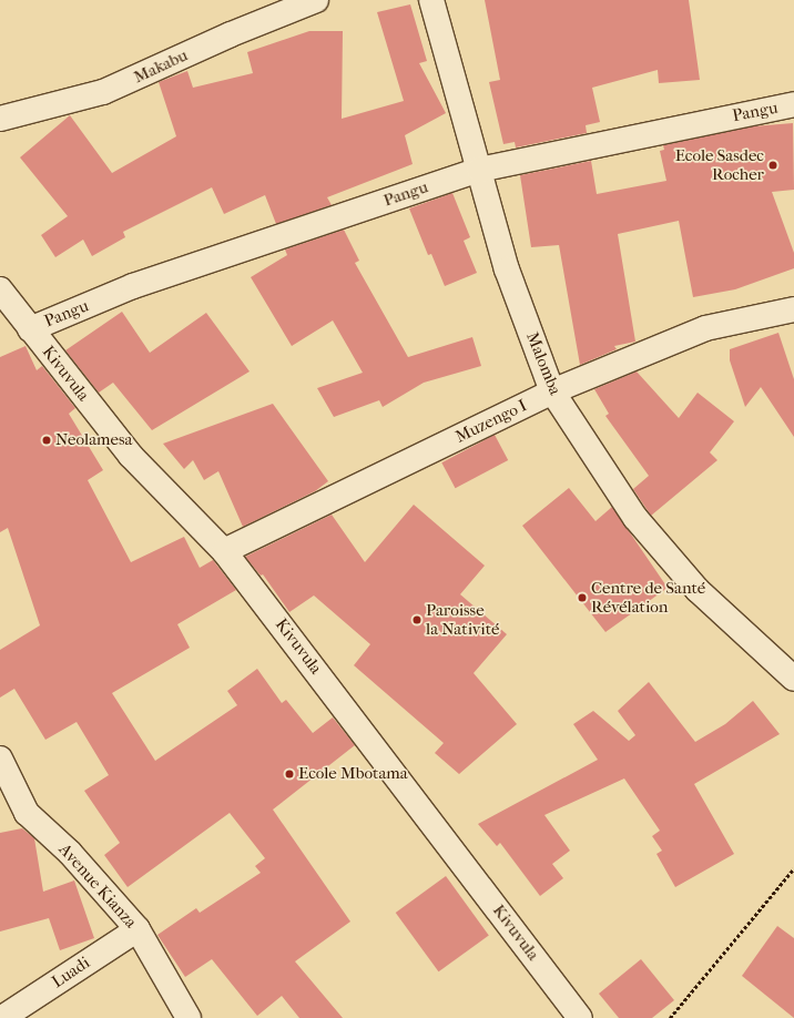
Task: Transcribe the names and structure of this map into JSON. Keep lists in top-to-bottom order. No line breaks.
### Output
{"streets":{"street":["Makabu","Pangu","Malomba","Kivuvula","Muzengo I","Avenue Kianza","Luadi"]},"crossings":[["Pangu","Malomba"],["Pangu","Kivuvula"],["Malomba","Muzengo I"],["Kivuvula","Muzengo I"],["Avenue Kianza","Luadi"]],"places":["Ecole Sasdec Rocher","Neolamesa","Centre de Santé Révélation","Paroisse la Nativité","Ecole Mbotama"]}
